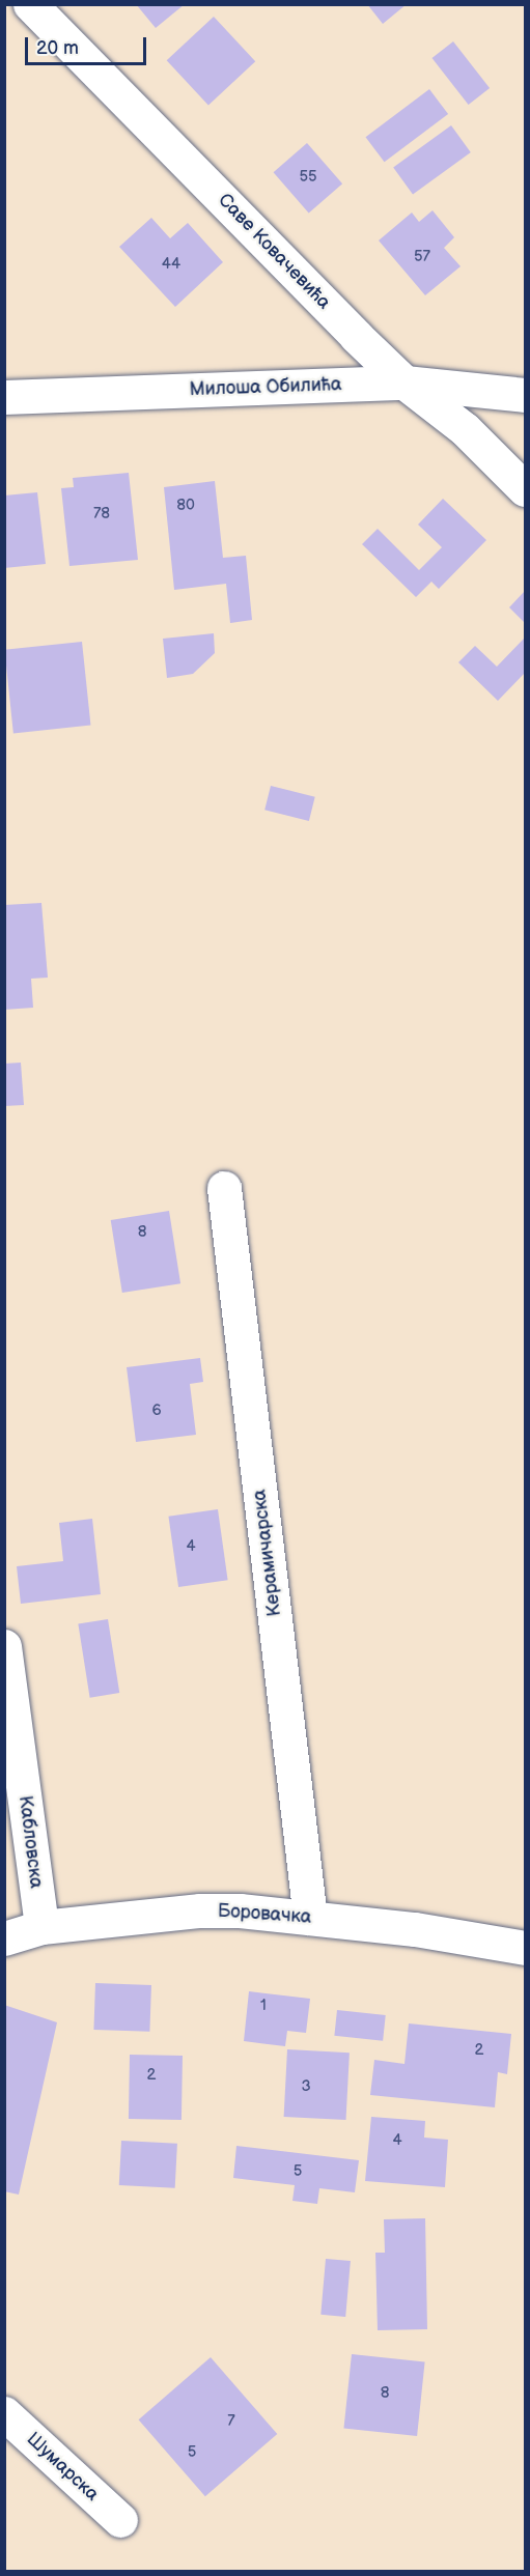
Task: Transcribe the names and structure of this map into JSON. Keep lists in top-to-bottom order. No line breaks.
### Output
{"streets":{"street":["Саве Ковачевића","Милоша Обилића","Керамичарска","Кабловска","Боровачка","Шумарска"]},"crossings":[["Саве Ковачевића","Милоша Обилића"],["Керамичарска","Боровачка"],["Кабловска","Боровачка"]],"house_numbers":["55","57","44","80","78","8","6","4","1","2","2","3","4","5","8","7","5"],"scale_bar":"20 m"}
